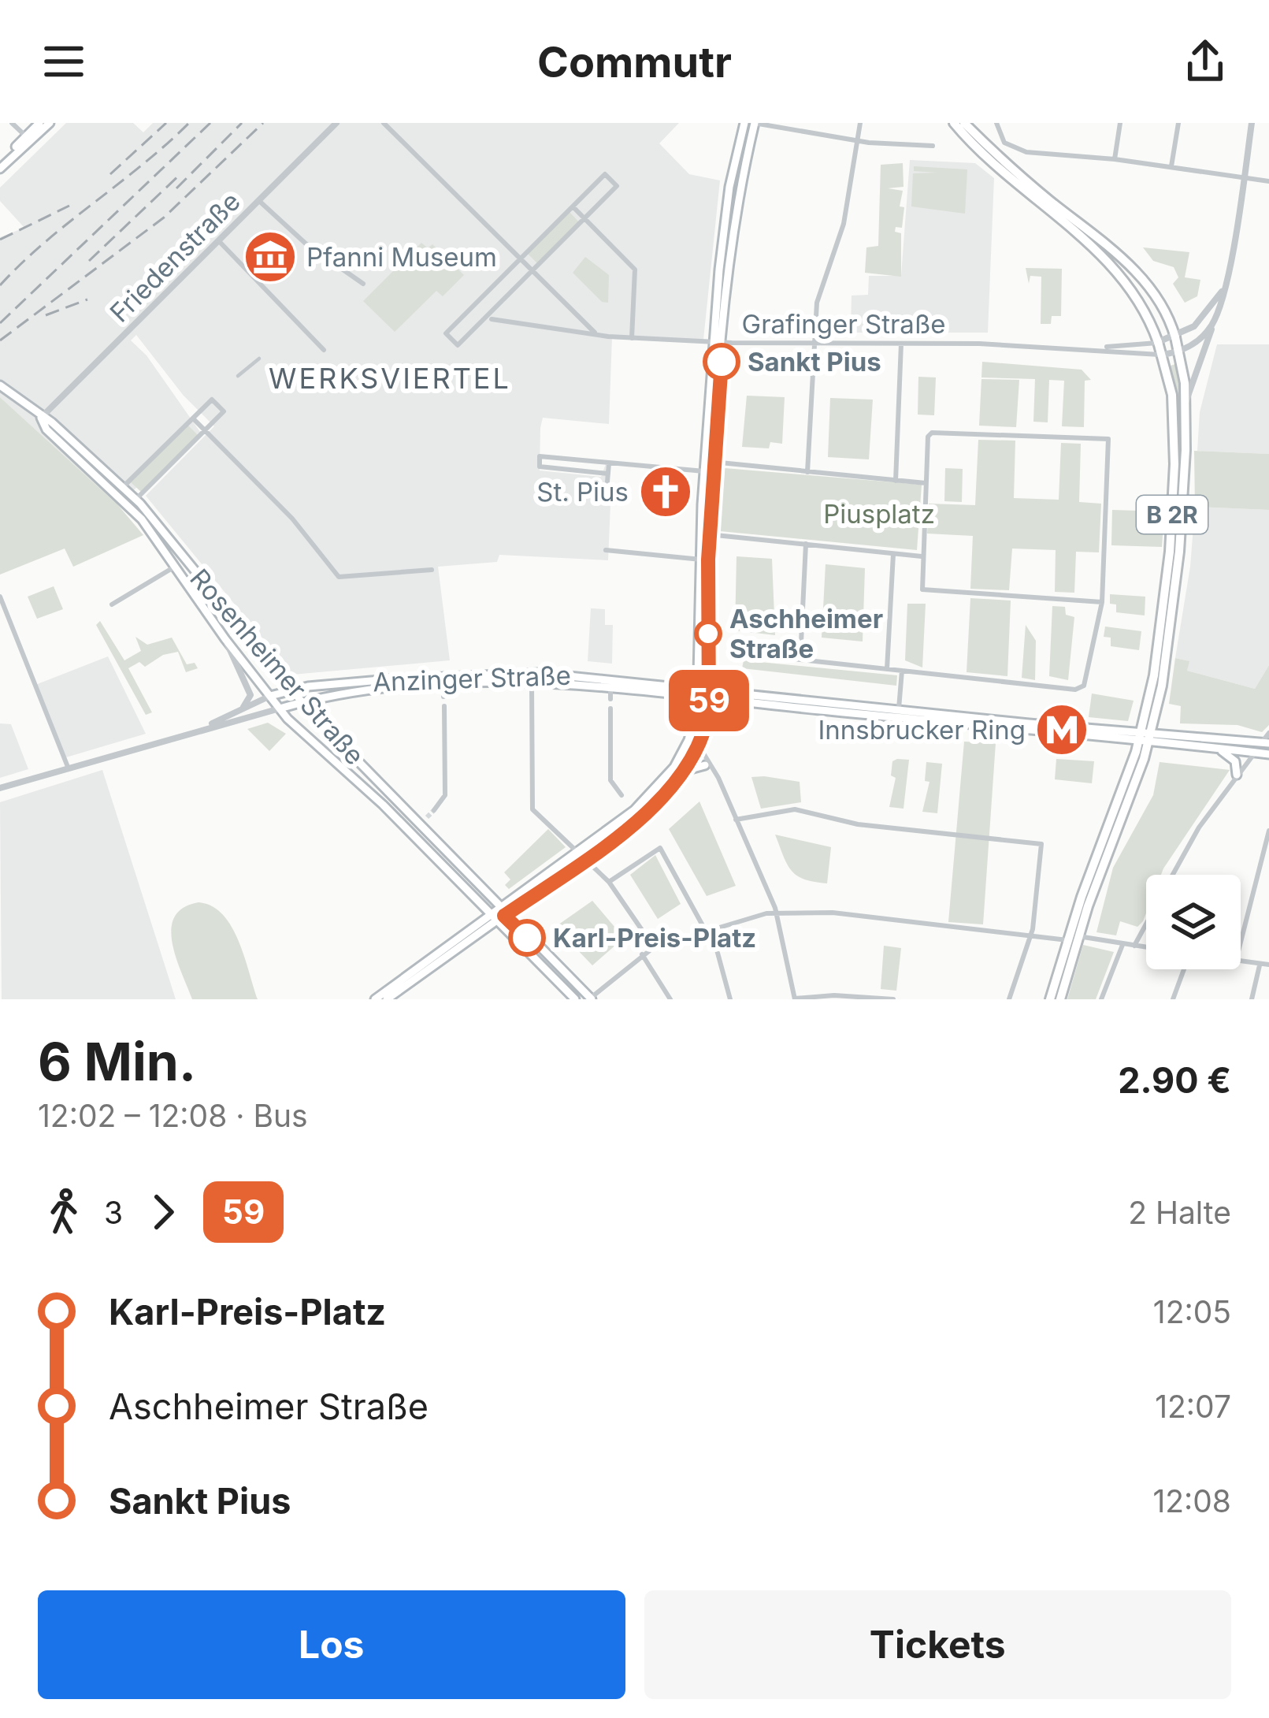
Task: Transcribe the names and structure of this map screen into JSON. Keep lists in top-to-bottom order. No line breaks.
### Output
{"streets":{"main road":["B 2R","Rosenheimer Straße","Anzinger Straße"],"street":["Friedenstraße","Grafinger Straße"]},"crossings":[["Friedenstraße","Rosenheimer Straße"],["Grafinger Straße","B 2R"],["B 2R","Anzinger Straße"],["Rosenheimer Straße","Anzinger Straße"]],"districts":["WERKSVIERTEL"],"parks":["Piusplatz"],"places":{"museum":["Pfanni Museum"],"other":["Sankt Pius","Aschheimer Straße","Karl-Preis-Platz"],"church":["St. Pius"],"metro station":["Innsbrucker Ring"]},"lines":["bus line 59"],"page":{"header":"Commutr","on_map":"59","heading":["6 Min.","12:02 – 12:08 · Bus","2.90 €"],"legs":["3","59","2 Halte"],"list":[{"name":"Karl-Preis-Platz","value":"12:05"},{"name":"Aschheimer Straße","value":"12:07"},{"name":"Sankt Pius","value":"12:08"}],"buttons":["Los","Tickets"]}}
